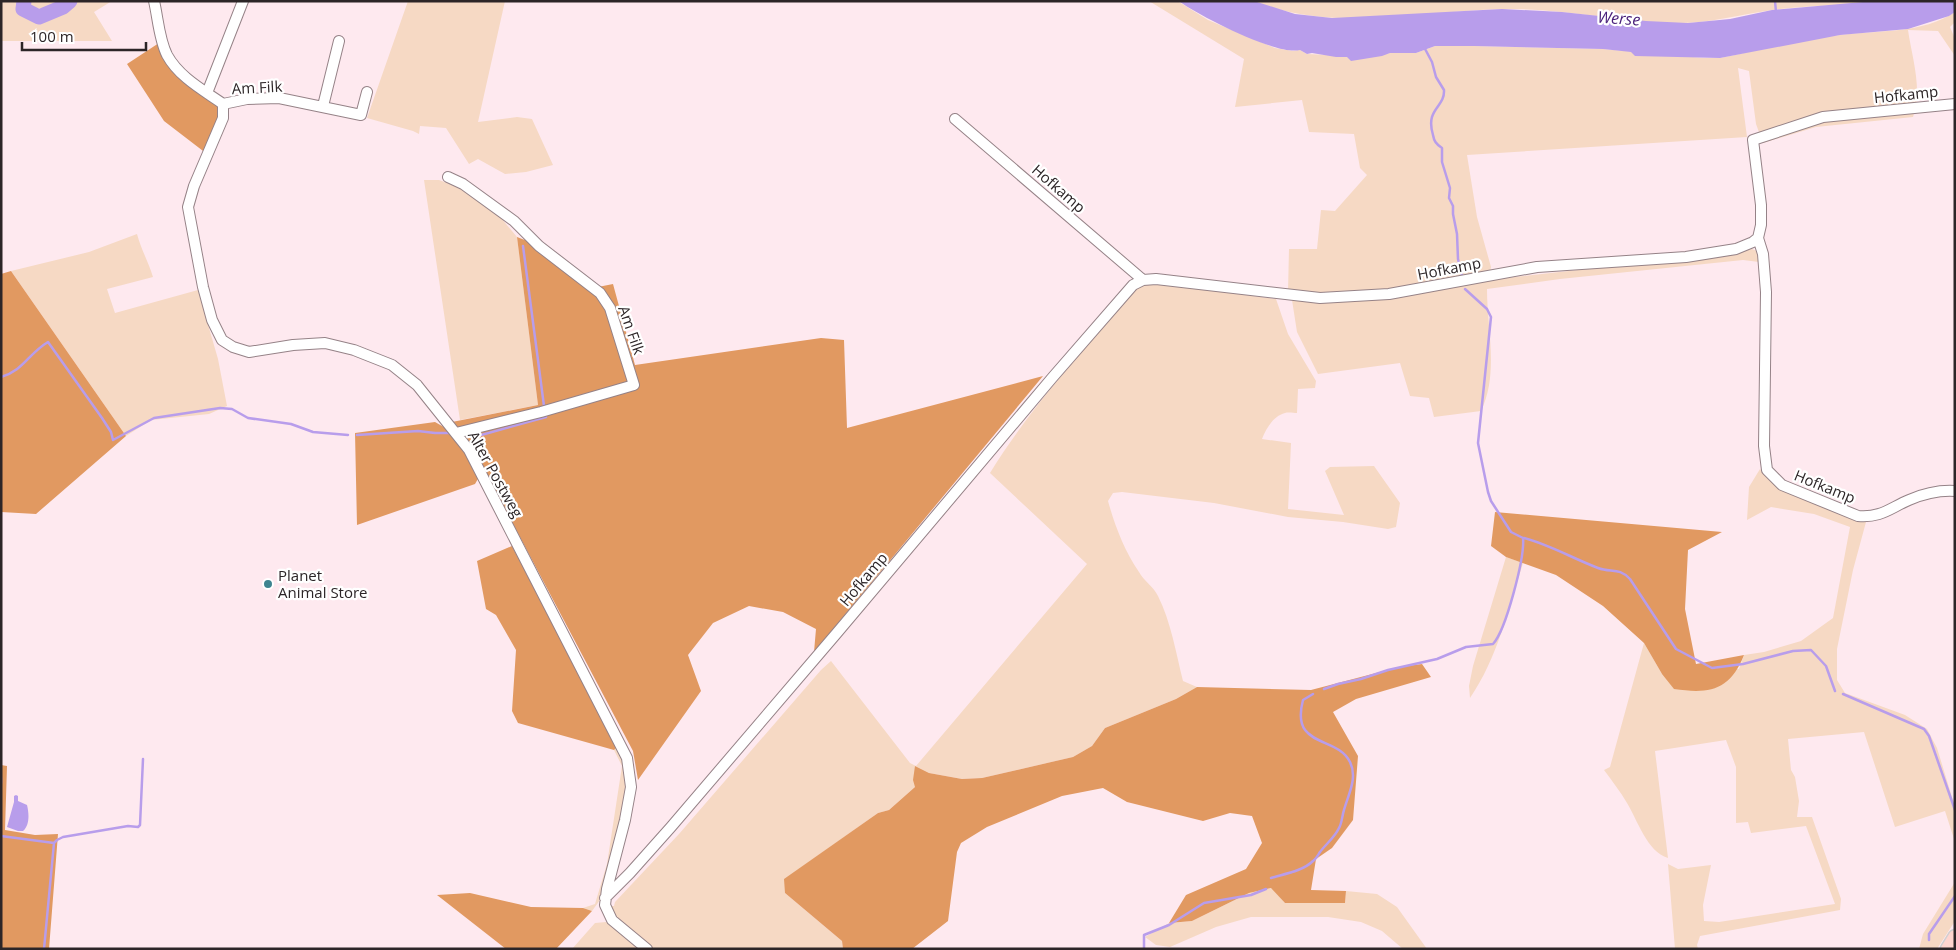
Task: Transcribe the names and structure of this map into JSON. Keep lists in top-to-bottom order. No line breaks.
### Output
{"streets":{"street":["Am Filk","Hofkamp","Alter Postweg"]},"crossings":[["Am Filk","Alter Postweg"],["Hofkamp","Alter Postweg"]],"water":["Werse"],"places":["Planet Animal Store"],"scale_bar":"100 m"}
